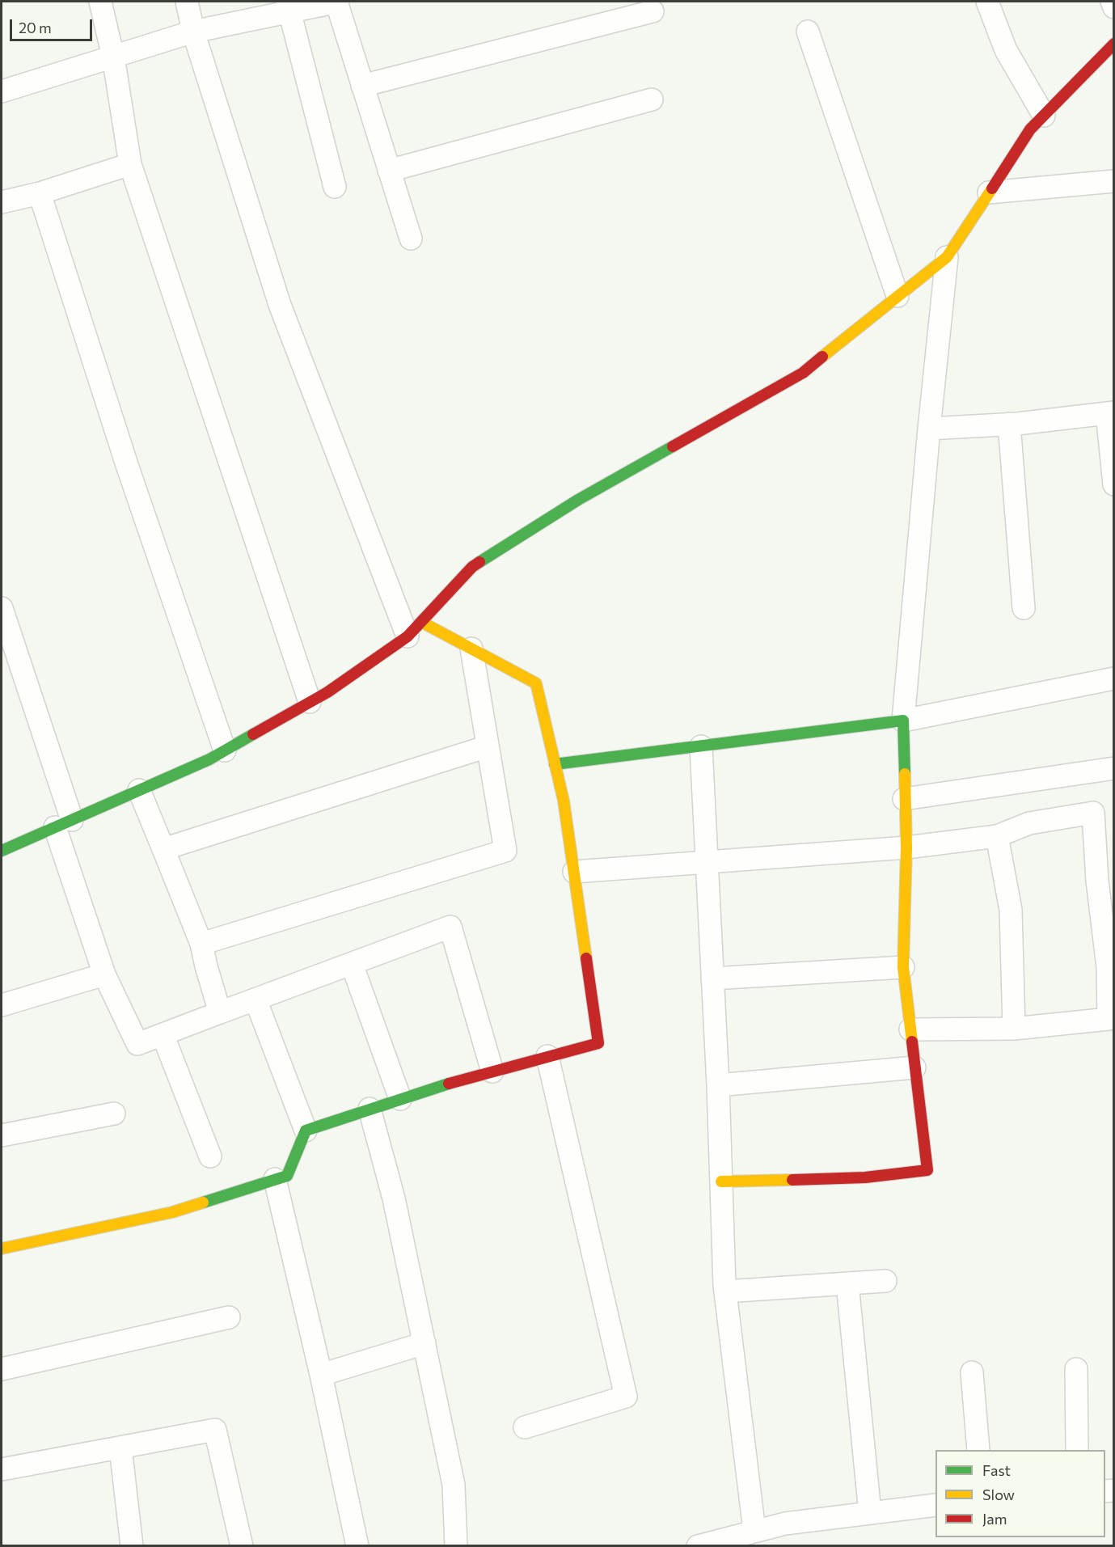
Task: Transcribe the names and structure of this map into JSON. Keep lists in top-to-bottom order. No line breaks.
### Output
{"legend":["Fast","Slow","Jam"],"scale_bar":"20 m"}
